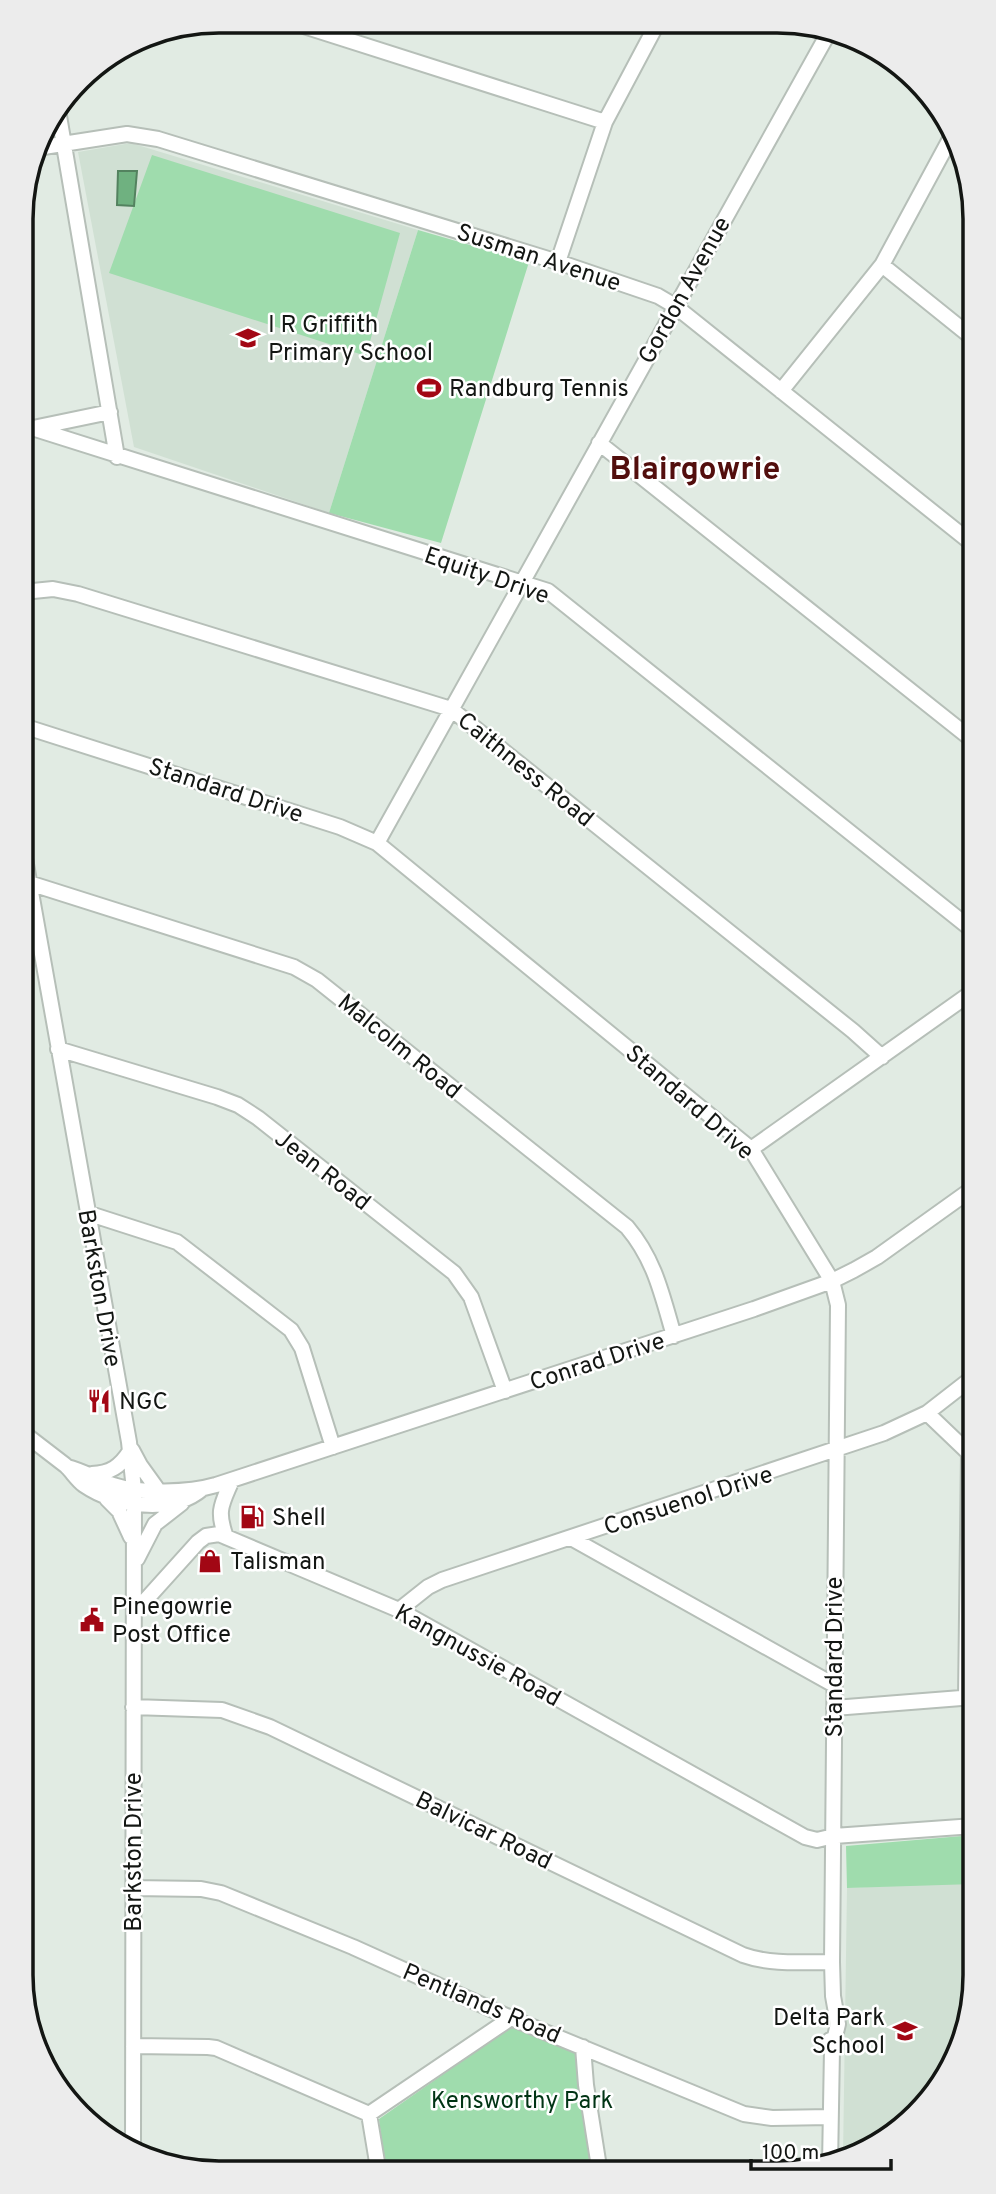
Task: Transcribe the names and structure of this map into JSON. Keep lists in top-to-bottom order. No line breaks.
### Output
{"streets":{"street":["Susman Avenue","Gordon Avenue","Equity Drive","Caithness Road","Standard Drive","Malcolm Road","Jean Road","Barkston Drive","Conrad Drive","Consuenol Drive","Kangnussie Road","Balvicar Road","Pentlands Road"]},"crossings":[["Susman Avenue","Gordon Avenue"],["Gordon Avenue","Equity Drive"],["Gordon Avenue","Caithness Road"],["Gordon Avenue","Standard Drive"],["Standard Drive","Conrad Drive"],["Standard Drive","Consuenol Drive"],["Standard Drive","Kangnussie Road"],["Standard Drive","Balvicar Road"],["Standard Drive","Pentlands Road"],["Malcolm Road","Conrad Drive"],["Jean Road","Barkston Drive"],["Jean Road","Conrad Drive"],["Barkston Drive","Conrad Drive"],["Barkston Drive","Balvicar Road"],["Barkston Drive","Pentlands Road"],["Consuenol Drive","Kangnussie Road"]],"districts":["Blairgowrie"],"parks":["Kensworthy Park"],"places":{"school or university":["I R Griffith Primary School","Delta Park School"],"sports":["Randburg Tennis"],"restaurant":["NGC"],"fuel station":["Shell"],"shop":["Talisman"],"public building":["Pinegowrie Post Office"]},"scale_bar":"100 m"}
